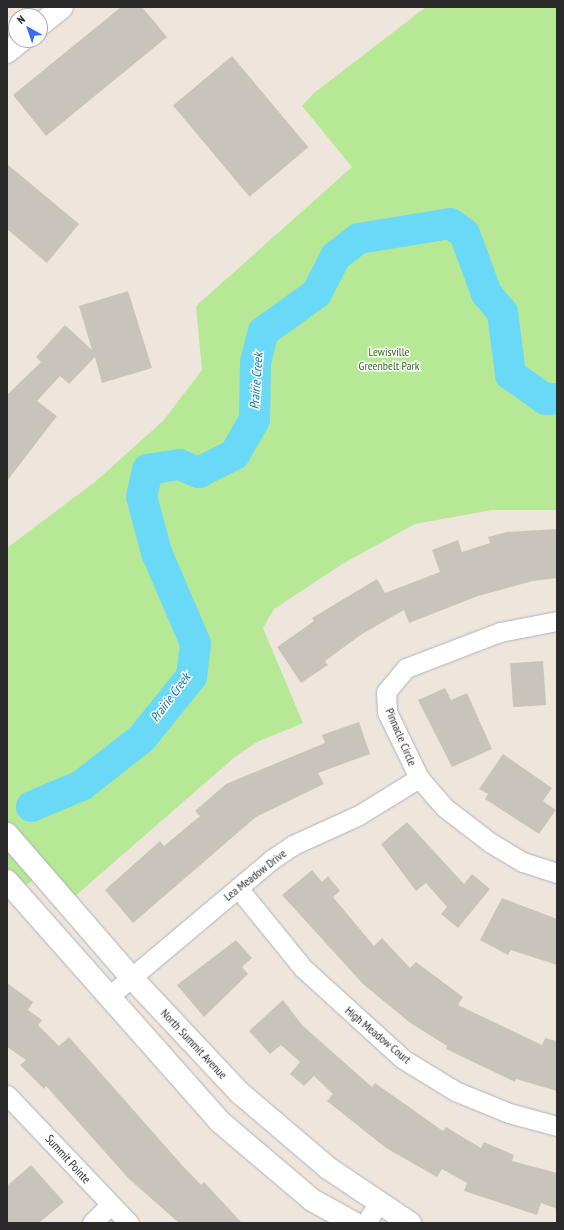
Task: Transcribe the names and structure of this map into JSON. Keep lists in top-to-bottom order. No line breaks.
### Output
{"streets":{"main road":["North Summit Avenue"],"street":["Pinnacle Circle","Lea Meadow Drive","High Meadow Court","Summit Pointe"]},"crossings":[["Pinnacle Circle","Lea Meadow Drive"],["Lea Meadow Drive","High Meadow Court"],["Lea Meadow Drive","North Summit Avenue"]],"water":["Prairie Creek"],"parks":["Lewisville Greenbelt Park"],"north":"top left"}
